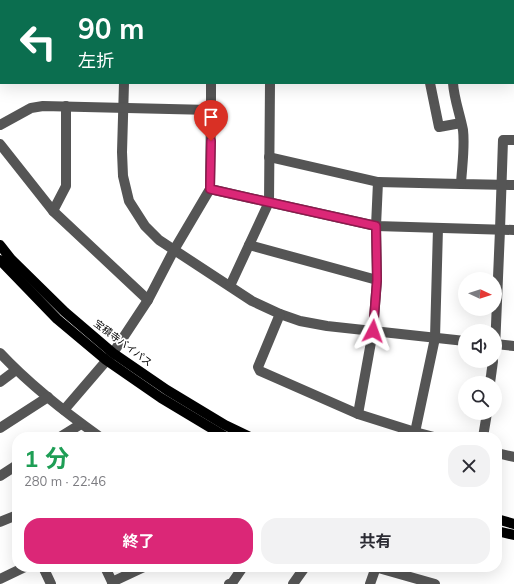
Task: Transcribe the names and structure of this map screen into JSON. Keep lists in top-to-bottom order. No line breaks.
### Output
{"streets":{"main road":["宝積寺バイパス"]},"north":"right","page":{"turn":["90 m","左折"],"heading":["1 分","280 m · 22:46"],"buttons":["終了","共有"]}}
